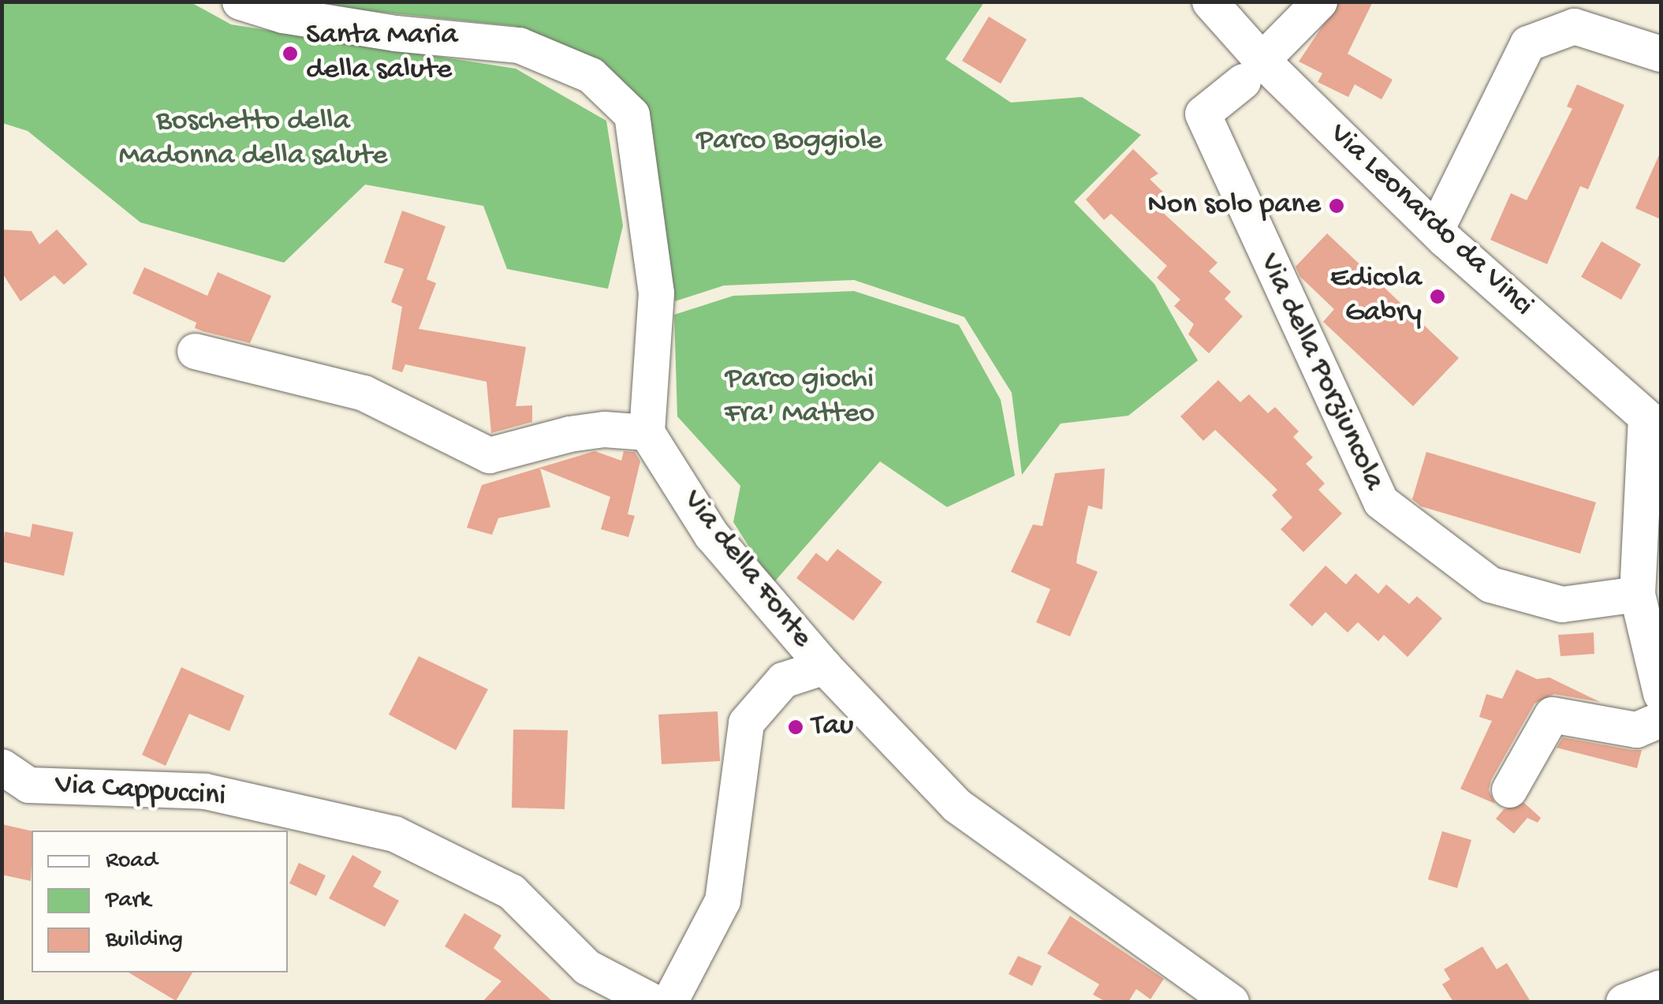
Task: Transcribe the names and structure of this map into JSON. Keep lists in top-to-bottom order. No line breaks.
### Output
{"streets":{"street":["Via Leonardo da Vinci","Via della Porziuncola","Via della Fonte","Via Cappuccini"]},"crossings":[["Via Leonardo da Vinci","Via della Porziuncola"]],"parks":["Boschetto della Madonna della salute","Parco Boggiole","Parco giochi Fra' Matteo"],"places":["Santa Maria della salute","Non solo pane","Edicola Gabry","Tau"],"legend":["Road","Park","Building"]}
